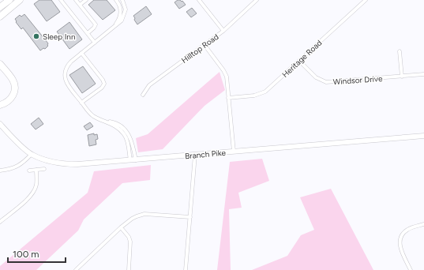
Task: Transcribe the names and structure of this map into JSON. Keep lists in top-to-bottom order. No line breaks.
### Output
{"streets":{"street":["Hilltop Road","Heritage Road","Windsor Drive","Branch Pike"]},"crossings":[["Heritage Road","Windsor Drive"]],"places":["Sleep Inn"],"scale_bar":"100 m"}
